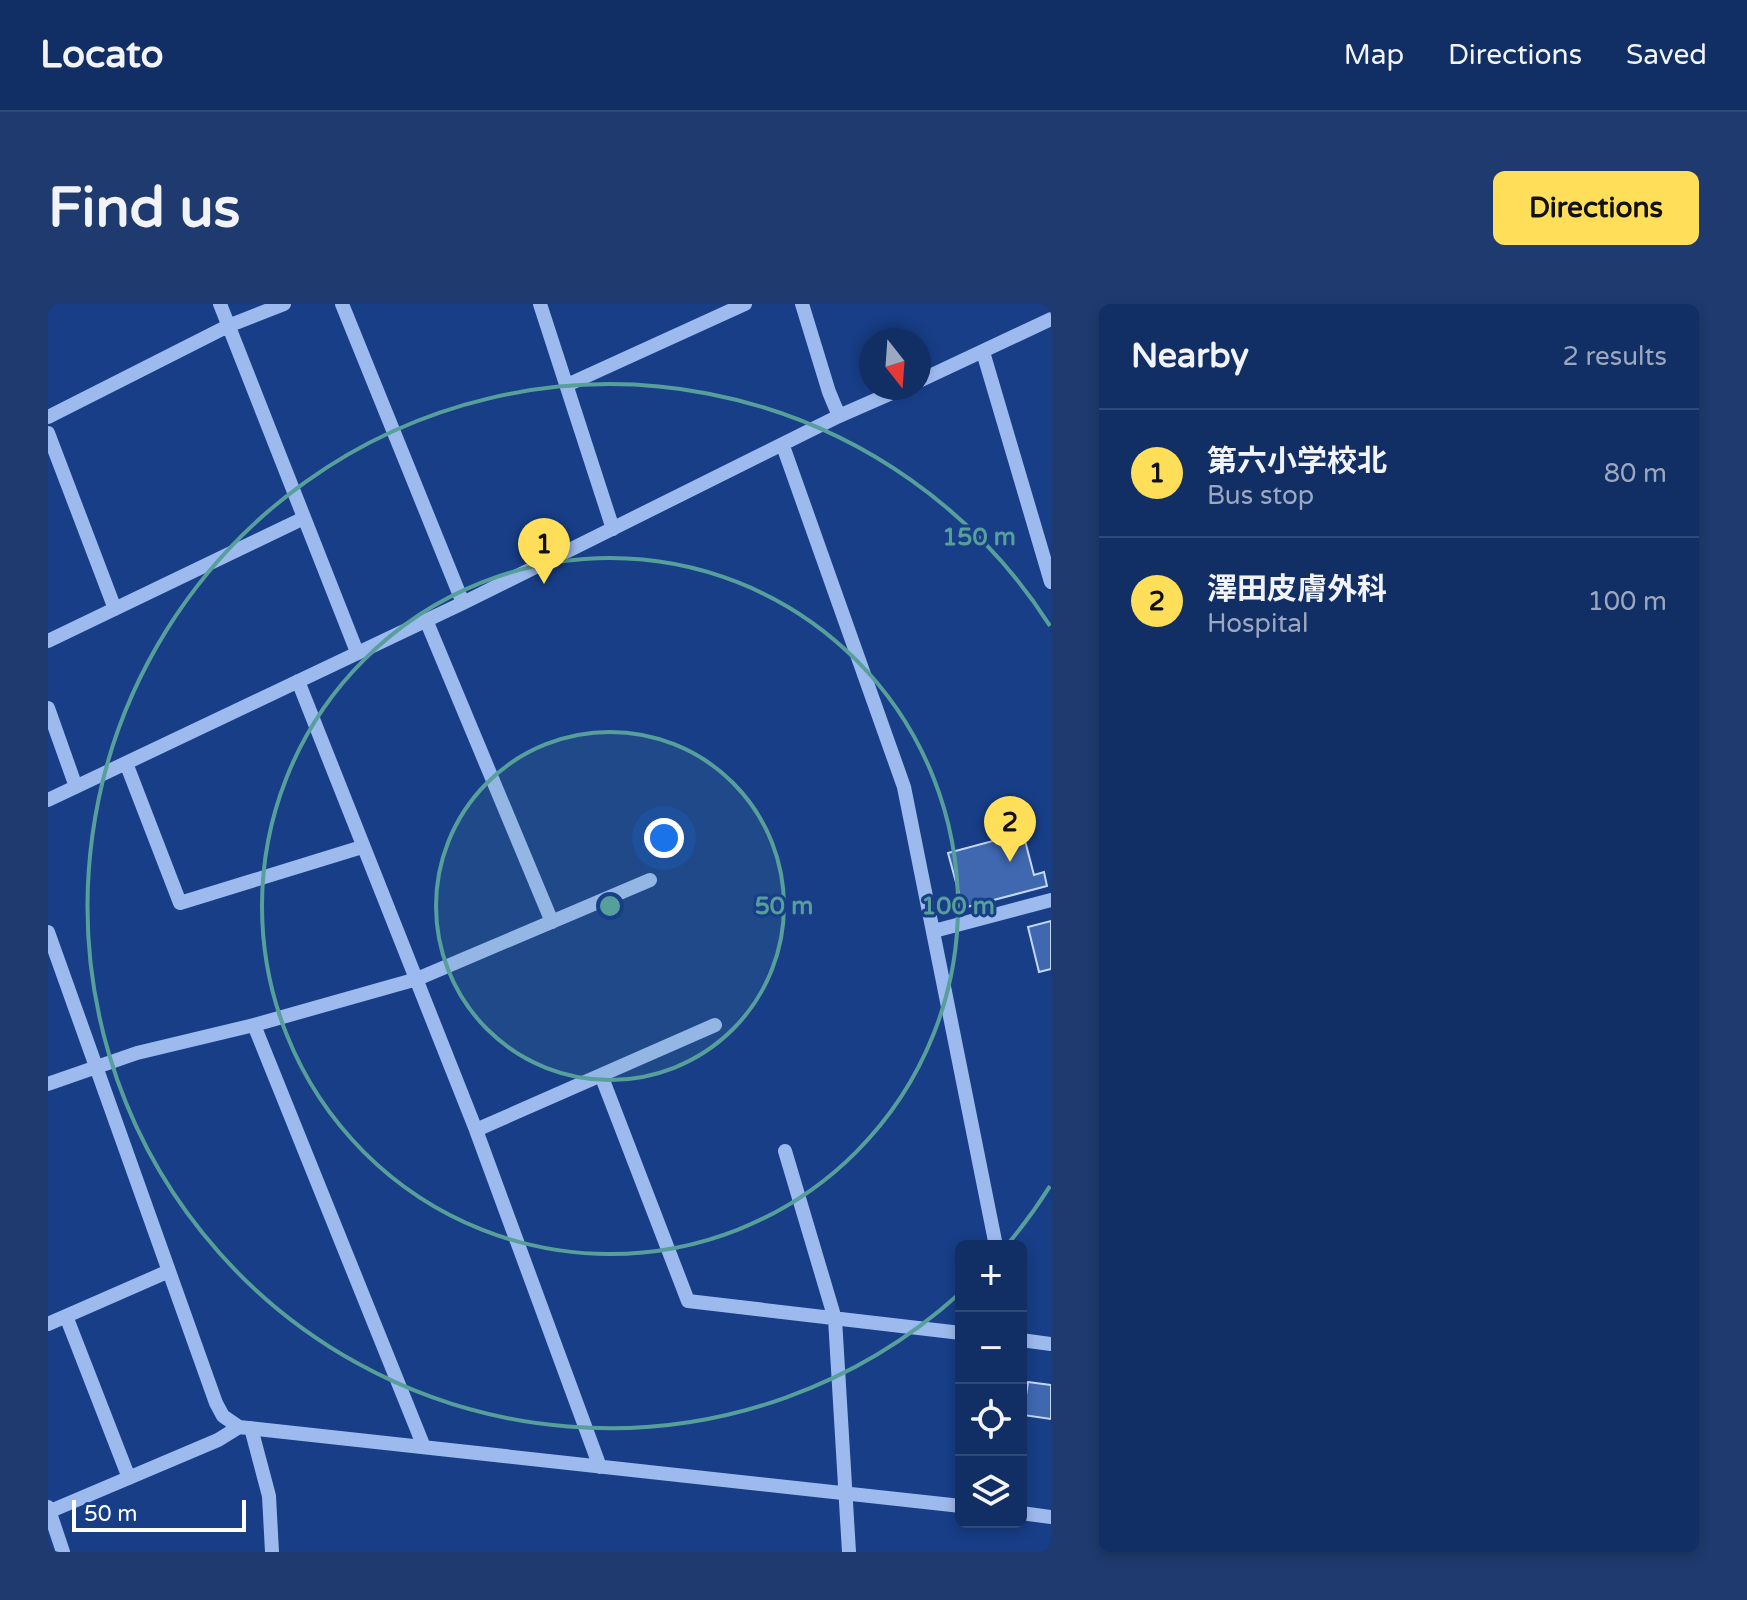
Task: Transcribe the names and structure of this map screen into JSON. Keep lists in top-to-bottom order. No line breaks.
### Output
{"scale_bar":"50 m","north":"bottom","page":{"header":"Locato","nav":["Map","Directions","Saved"],"buttons":"Directions","title":"Find us","heading":["Nearby","2 results"],"list":[{"mark":"1","name":"第六小学校北","note":"Bus stop","value":"80 m"},{"mark":"2","name":"澤田皮膚外科","note":"Hospital","value":"100 m"}],"pins":["1","2"],"map_buttons":["+","−"],"scale":"50 m"},"rings":["150 m","50 m","100 m"]}
